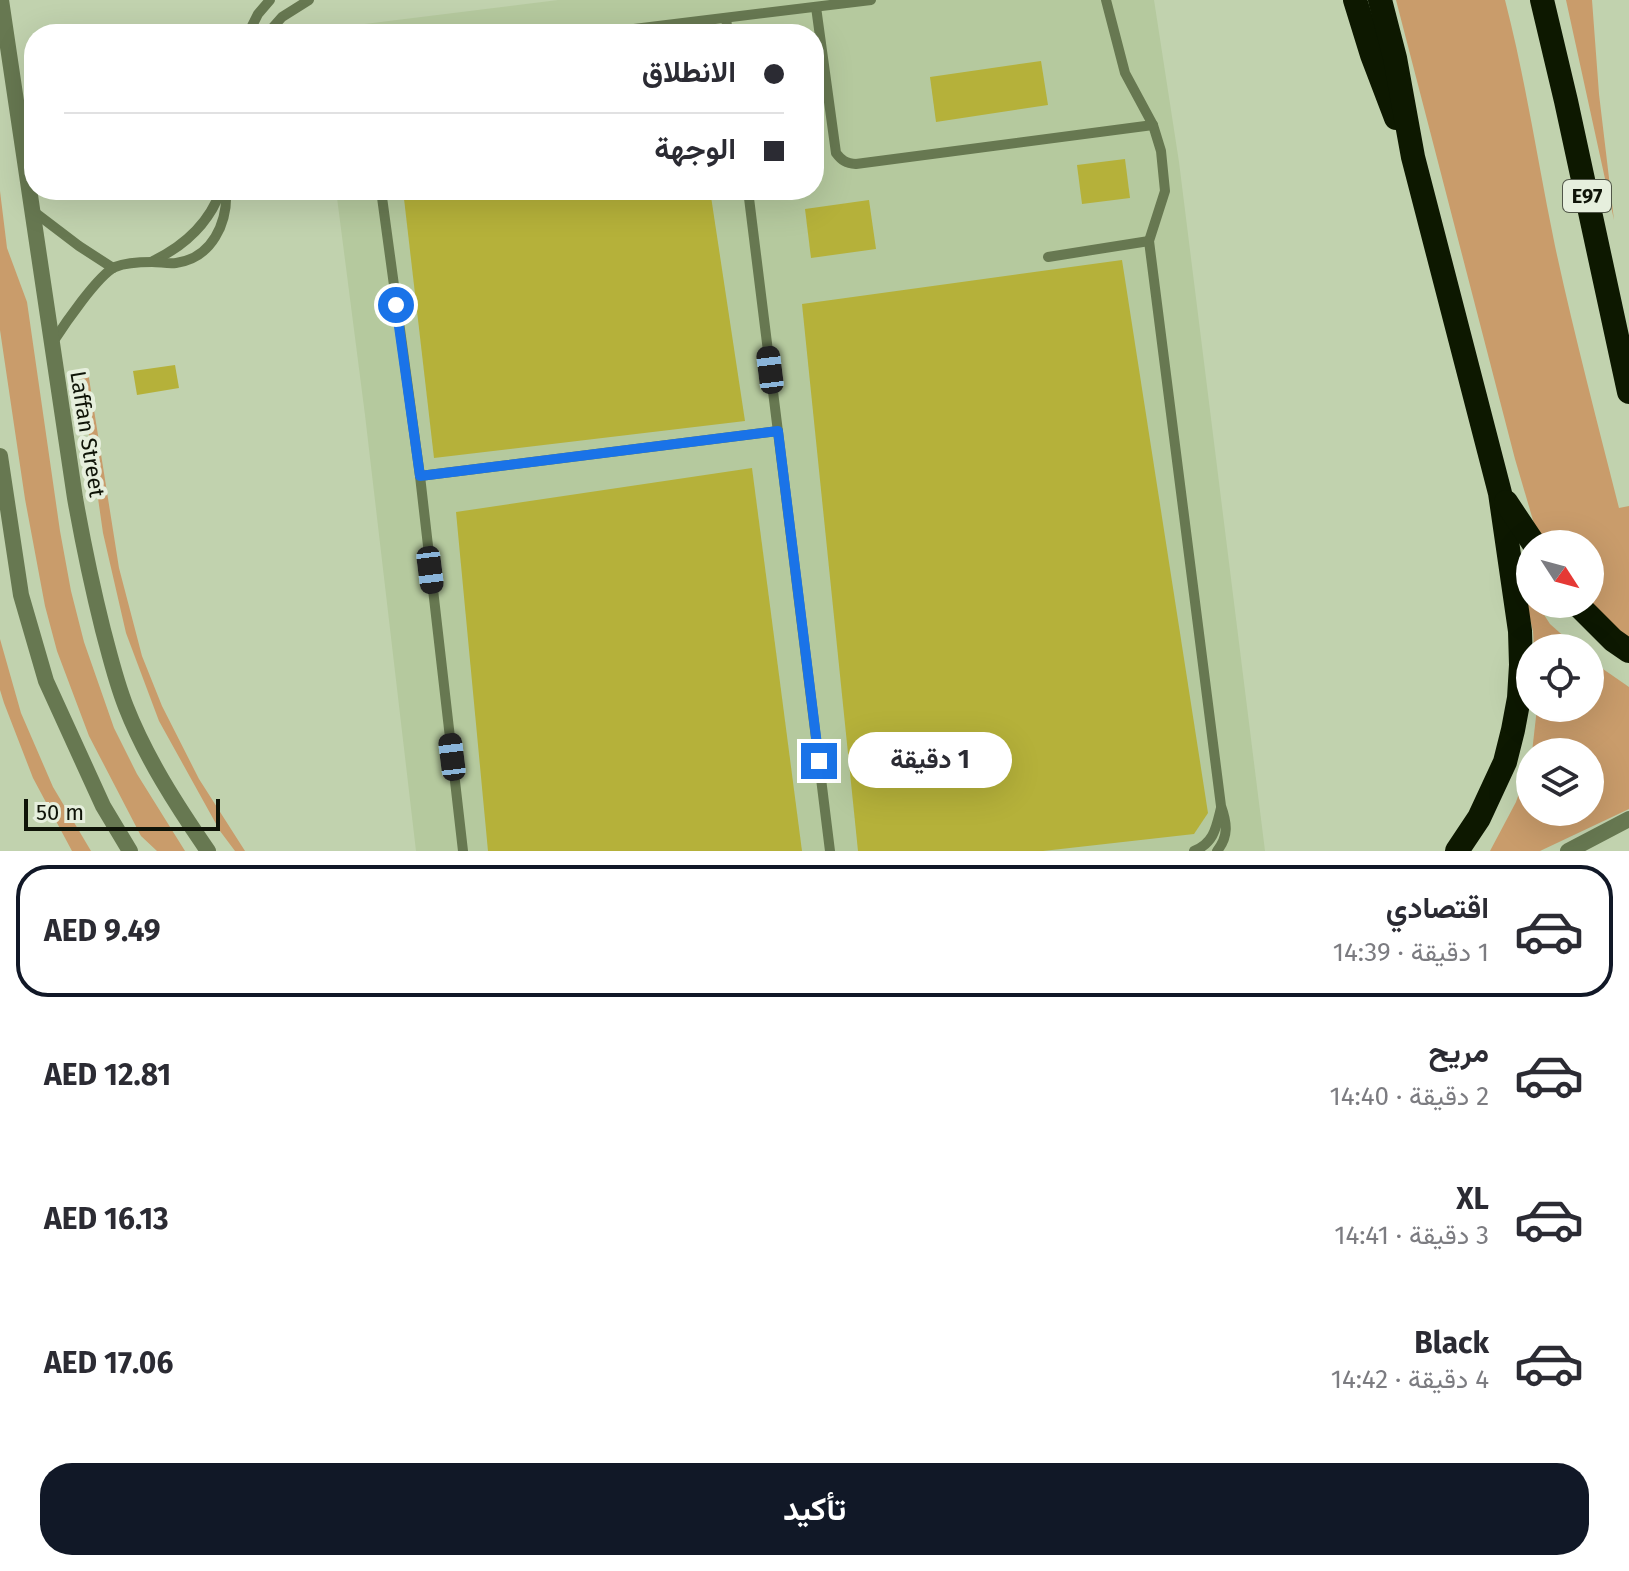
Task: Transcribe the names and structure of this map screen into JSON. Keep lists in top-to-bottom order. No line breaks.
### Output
{"streets":{"highway":["E97"],"street":["Laffan Street"]},"scale_bar":"50 m","north":"bottom right","page":{"banner":["الانطلاق","الوجهة"],"bubble":"1 دقيقة","scale":"50 m","list":[{"name":"اقتصادي","note":"1 دقيقة · 14:39","value":"AED 9.49"},{"name":"مريح","note":"2 دقيقة · 14:40","value":"AED 12.81"},{"name":"XL","note":"3 دقيقة · 14:41","value":"AED 16.13"},{"name":"Black","note":"4 دقيقة · 14:42","value":"AED 17.06"}],"buttons":"تأكيد"}}
